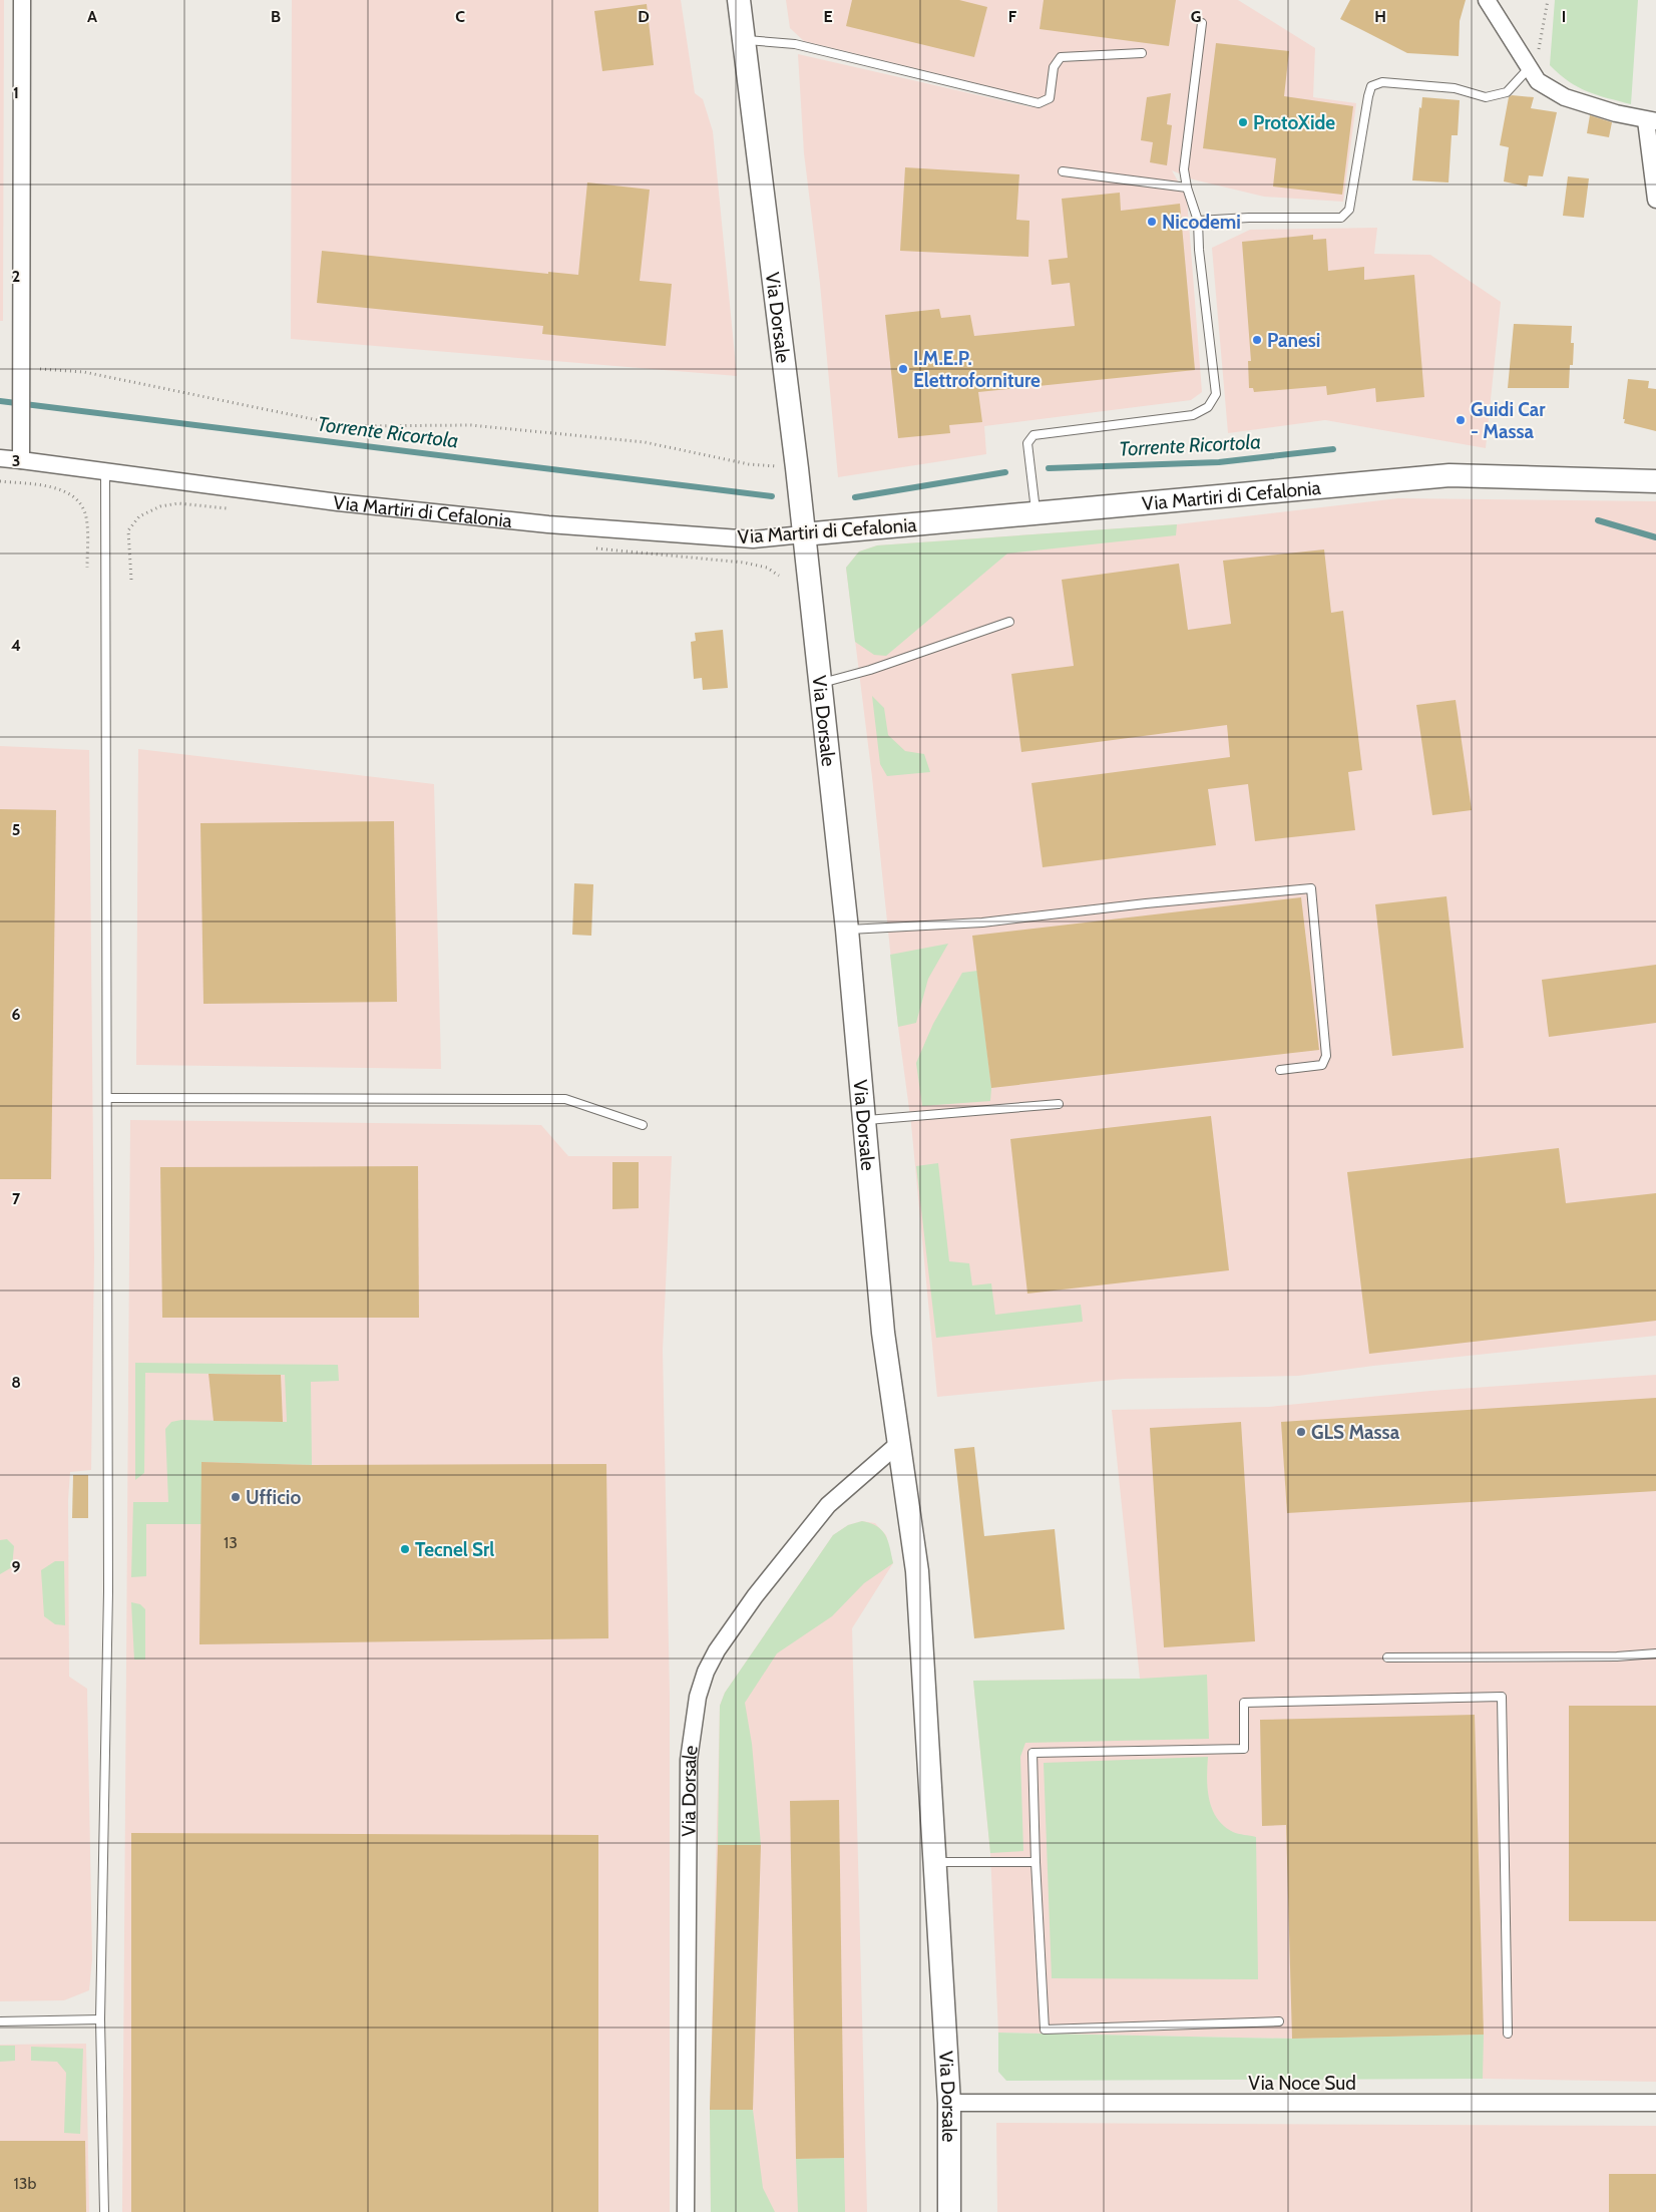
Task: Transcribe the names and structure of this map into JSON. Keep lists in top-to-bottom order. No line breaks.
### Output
{"streets":{"street":["Via Dorsale","Via Martiri di Cefalonia","Via Noce Sud"]},"crossings":[["Via Dorsale","Via Martiri di Cefalonia"],["Via Dorsale","Via Noce Sud"]],"water":["Torrente Ricortola"],"places":["ProtoXide","Nicodemi","Panesi","I.M.E.P. Elettroforniture","Guidi Car - Massa","GLS Massa","Ufficio","Tecnel Srl"],"house_numbers":["13","13b"],"grid":{"columns":["A","B","C","D","E","F","G","H","I"],"rows":["1","2","3","4","5","6","7","8","9"]}}
